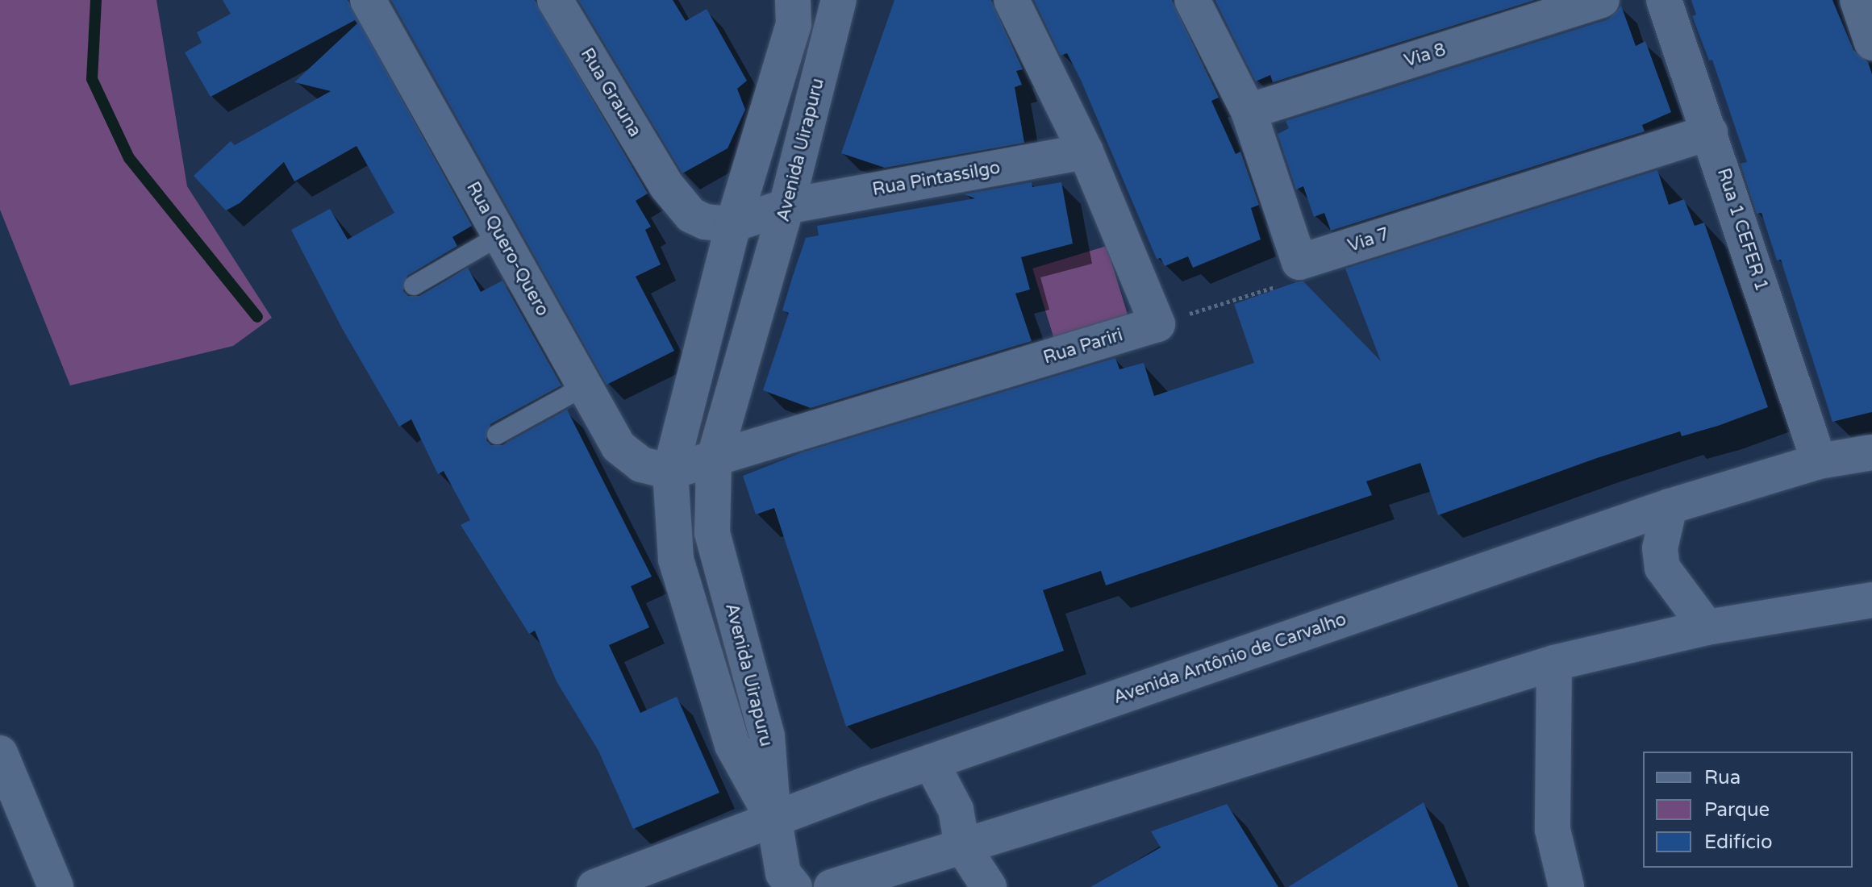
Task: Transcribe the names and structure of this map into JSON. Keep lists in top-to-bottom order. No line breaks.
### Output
{"streets":{"street":["Via 8","Rua Grauna","Avenida Uirapuru","Rua Pintassilgo","Rua 1 CEFER 1","Via 7","Rua Quero-Quero","Rua Pariri","Avenida Antônio de Carvalho"]},"crossings":[["Rua Grauna","Avenida Uirapuru"],["Rua Grauna","Rua Pintassilgo"],["Avenida Uirapuru","Rua Pintassilgo"],["Avenida Uirapuru","Rua Quero-Quero"],["Avenida Uirapuru","Rua Pariri"],["Avenida Uirapuru","Avenida Antônio de Carvalho"],["Rua 1 CEFER 1","Via 7"],["Rua 1 CEFER 1","Avenida Antônio de Carvalho"],["Rua Quero-Quero","Rua Pariri"]],"legend":["Rua","Parque","Edifício"]}
